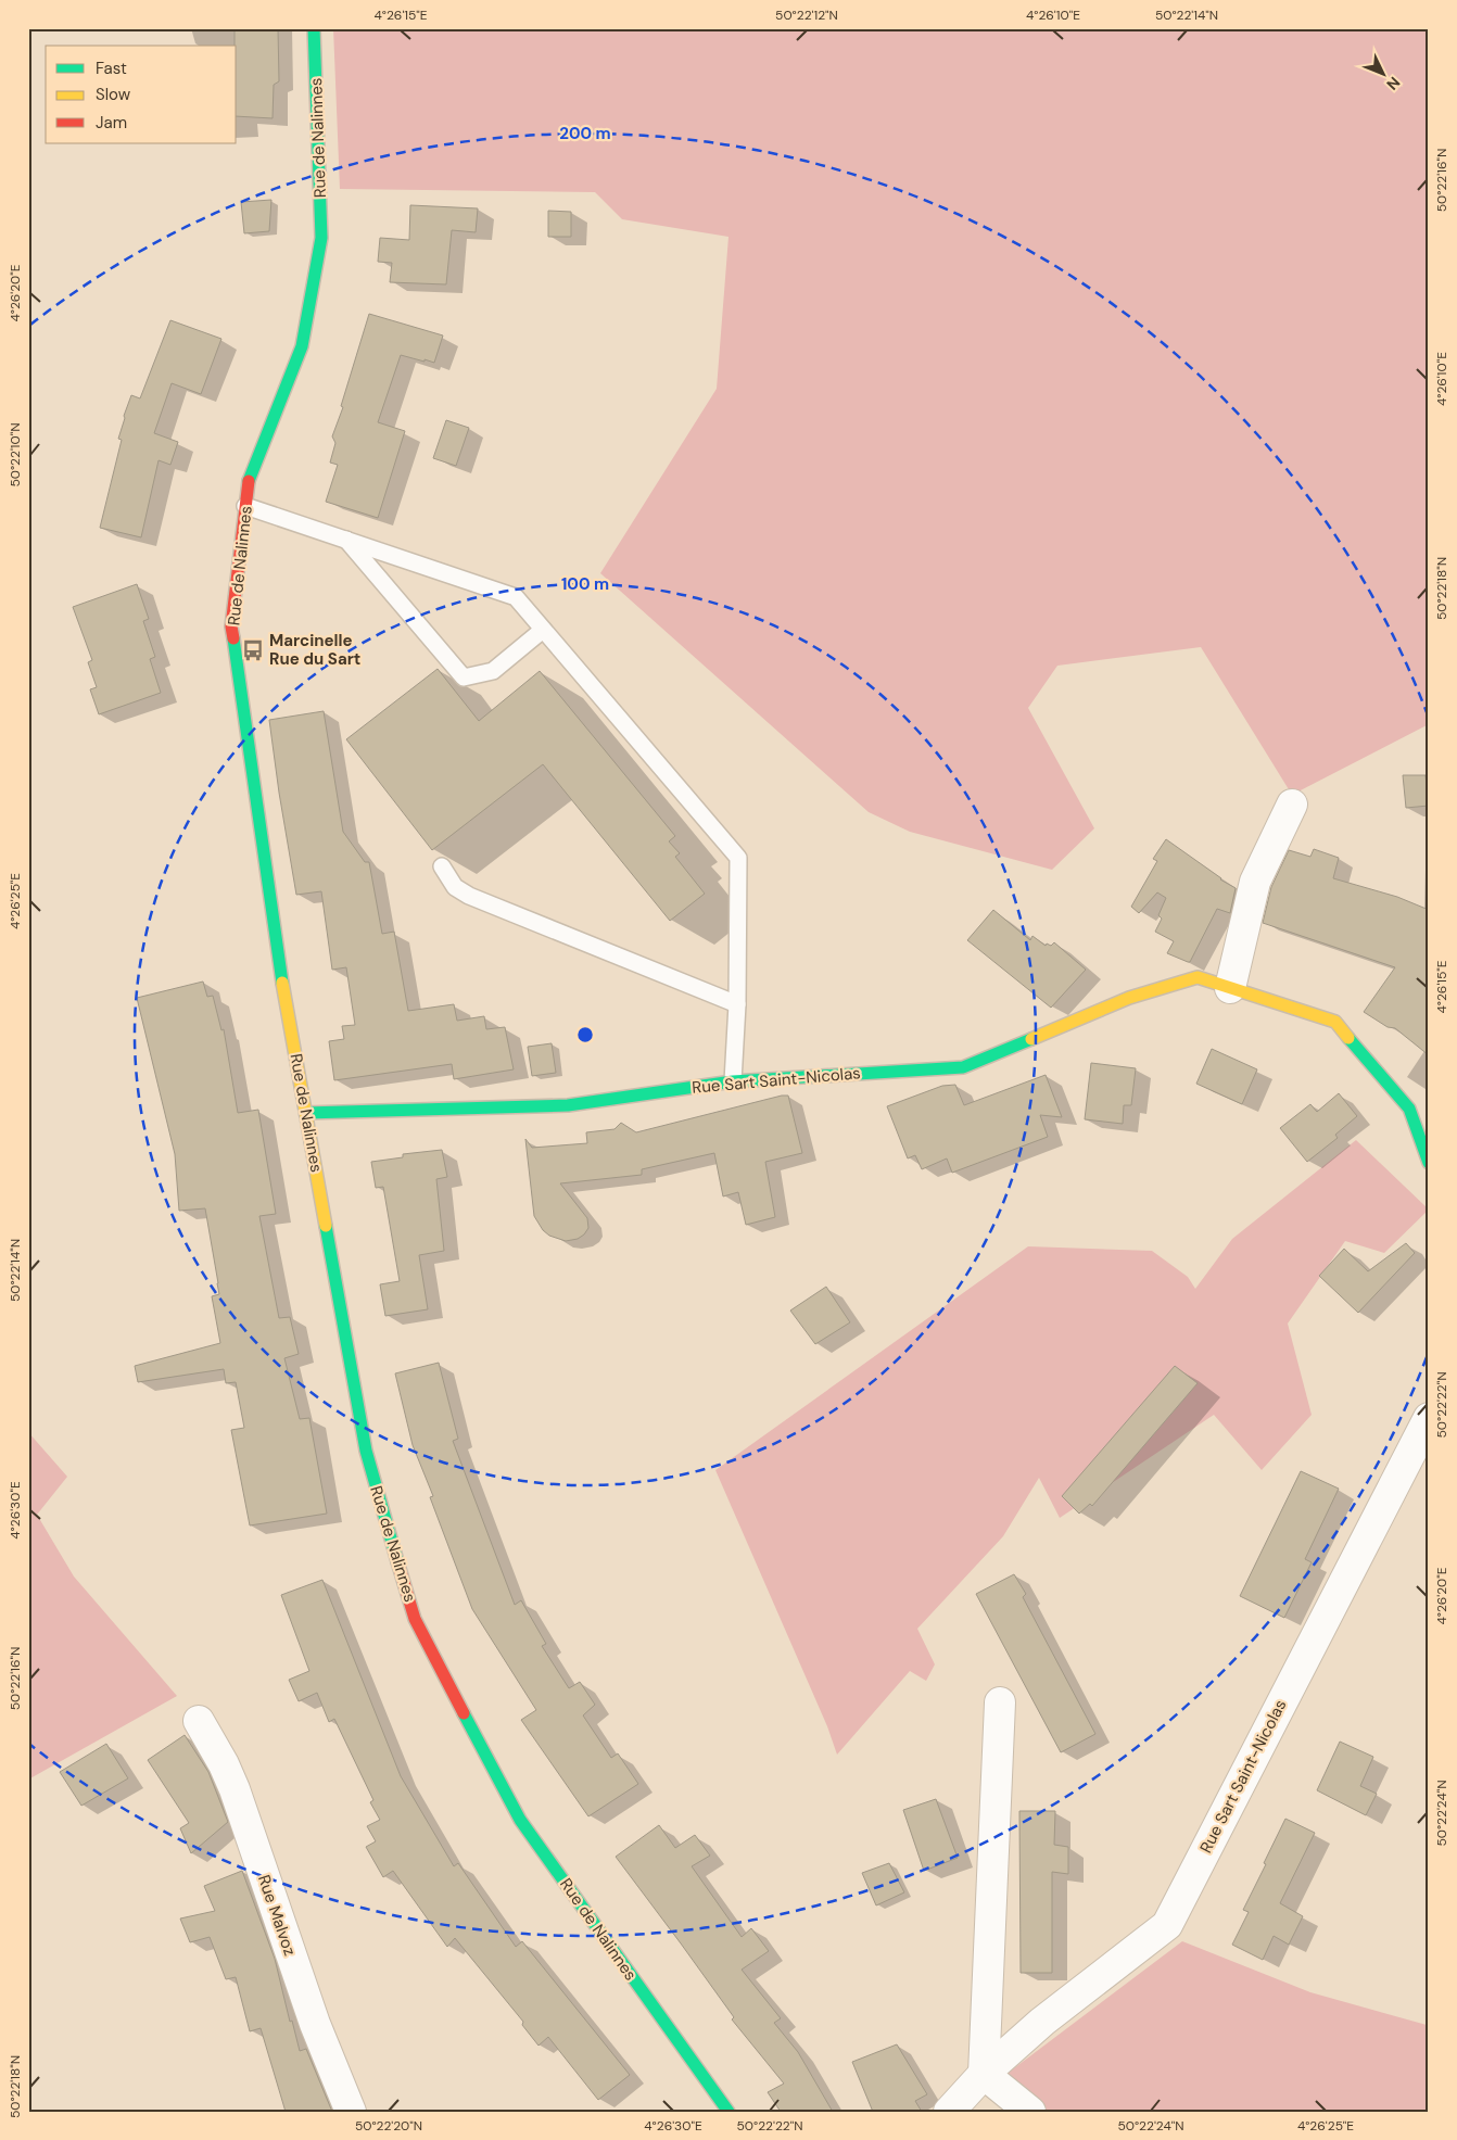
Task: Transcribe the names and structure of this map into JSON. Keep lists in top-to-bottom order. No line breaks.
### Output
{"streets":{"street":["Rue de Nalinnes","Rue Sart Saint-Nicolas","Rue Malvoz"]},"crossings":[["Rue de Nalinnes","Rue Sart Saint-Nicolas"]],"places":{"bus stop":["Marcinelle Rue du Sart"]},"legend":["Fast","Slow","Jam"],"north":"bottom right","coordinates":["4°26'15\"E","50°22'12\"N","4°26'10\"E","50°22'14\"N","50°22'16\"N","4°26'20\"E","50°22'10\"N","50°22'18\"N","4°26'25\"E","50°22'22\"N","4°26'30\"E","50°22'24\"N","50°22'20\"N"],"rings":["200 m","100 m"]}
